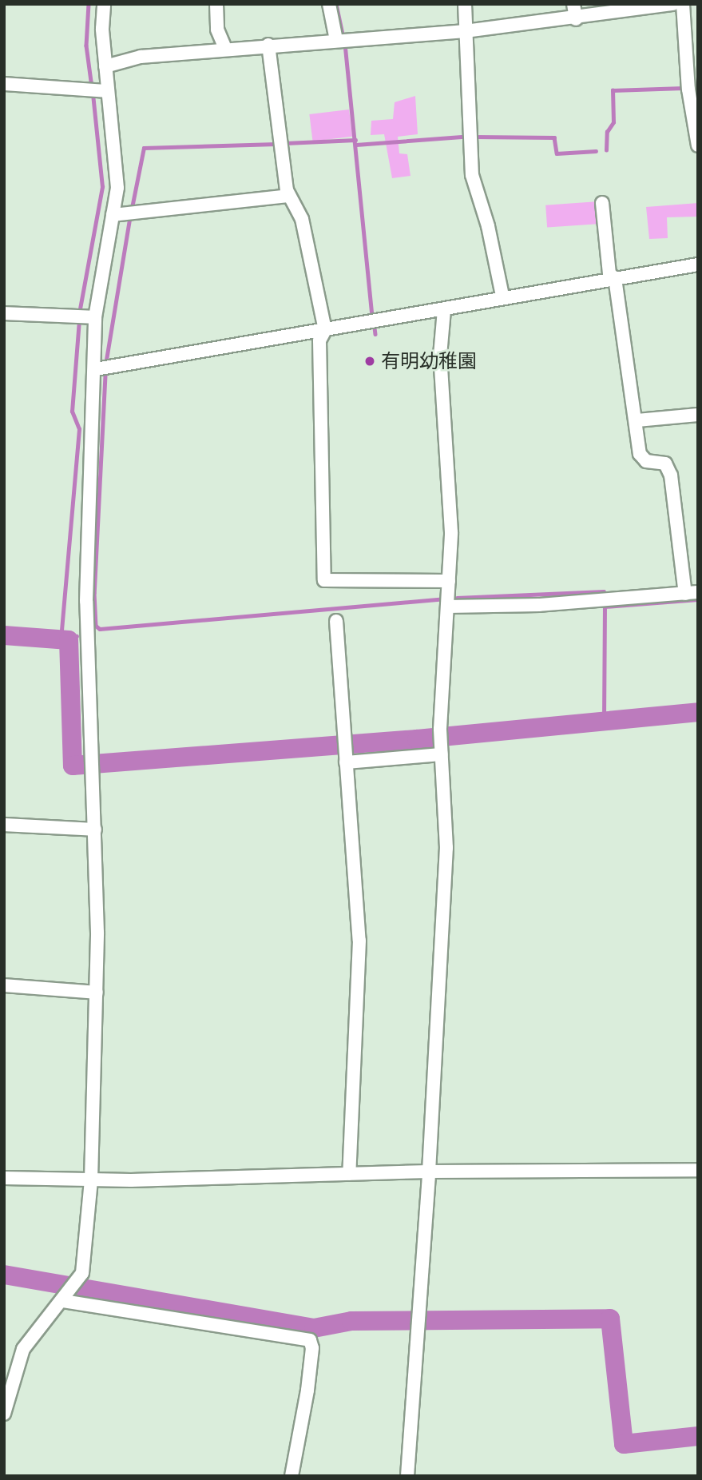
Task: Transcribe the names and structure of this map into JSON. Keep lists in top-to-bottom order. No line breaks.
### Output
{"places":["有明幼稚園"]}
